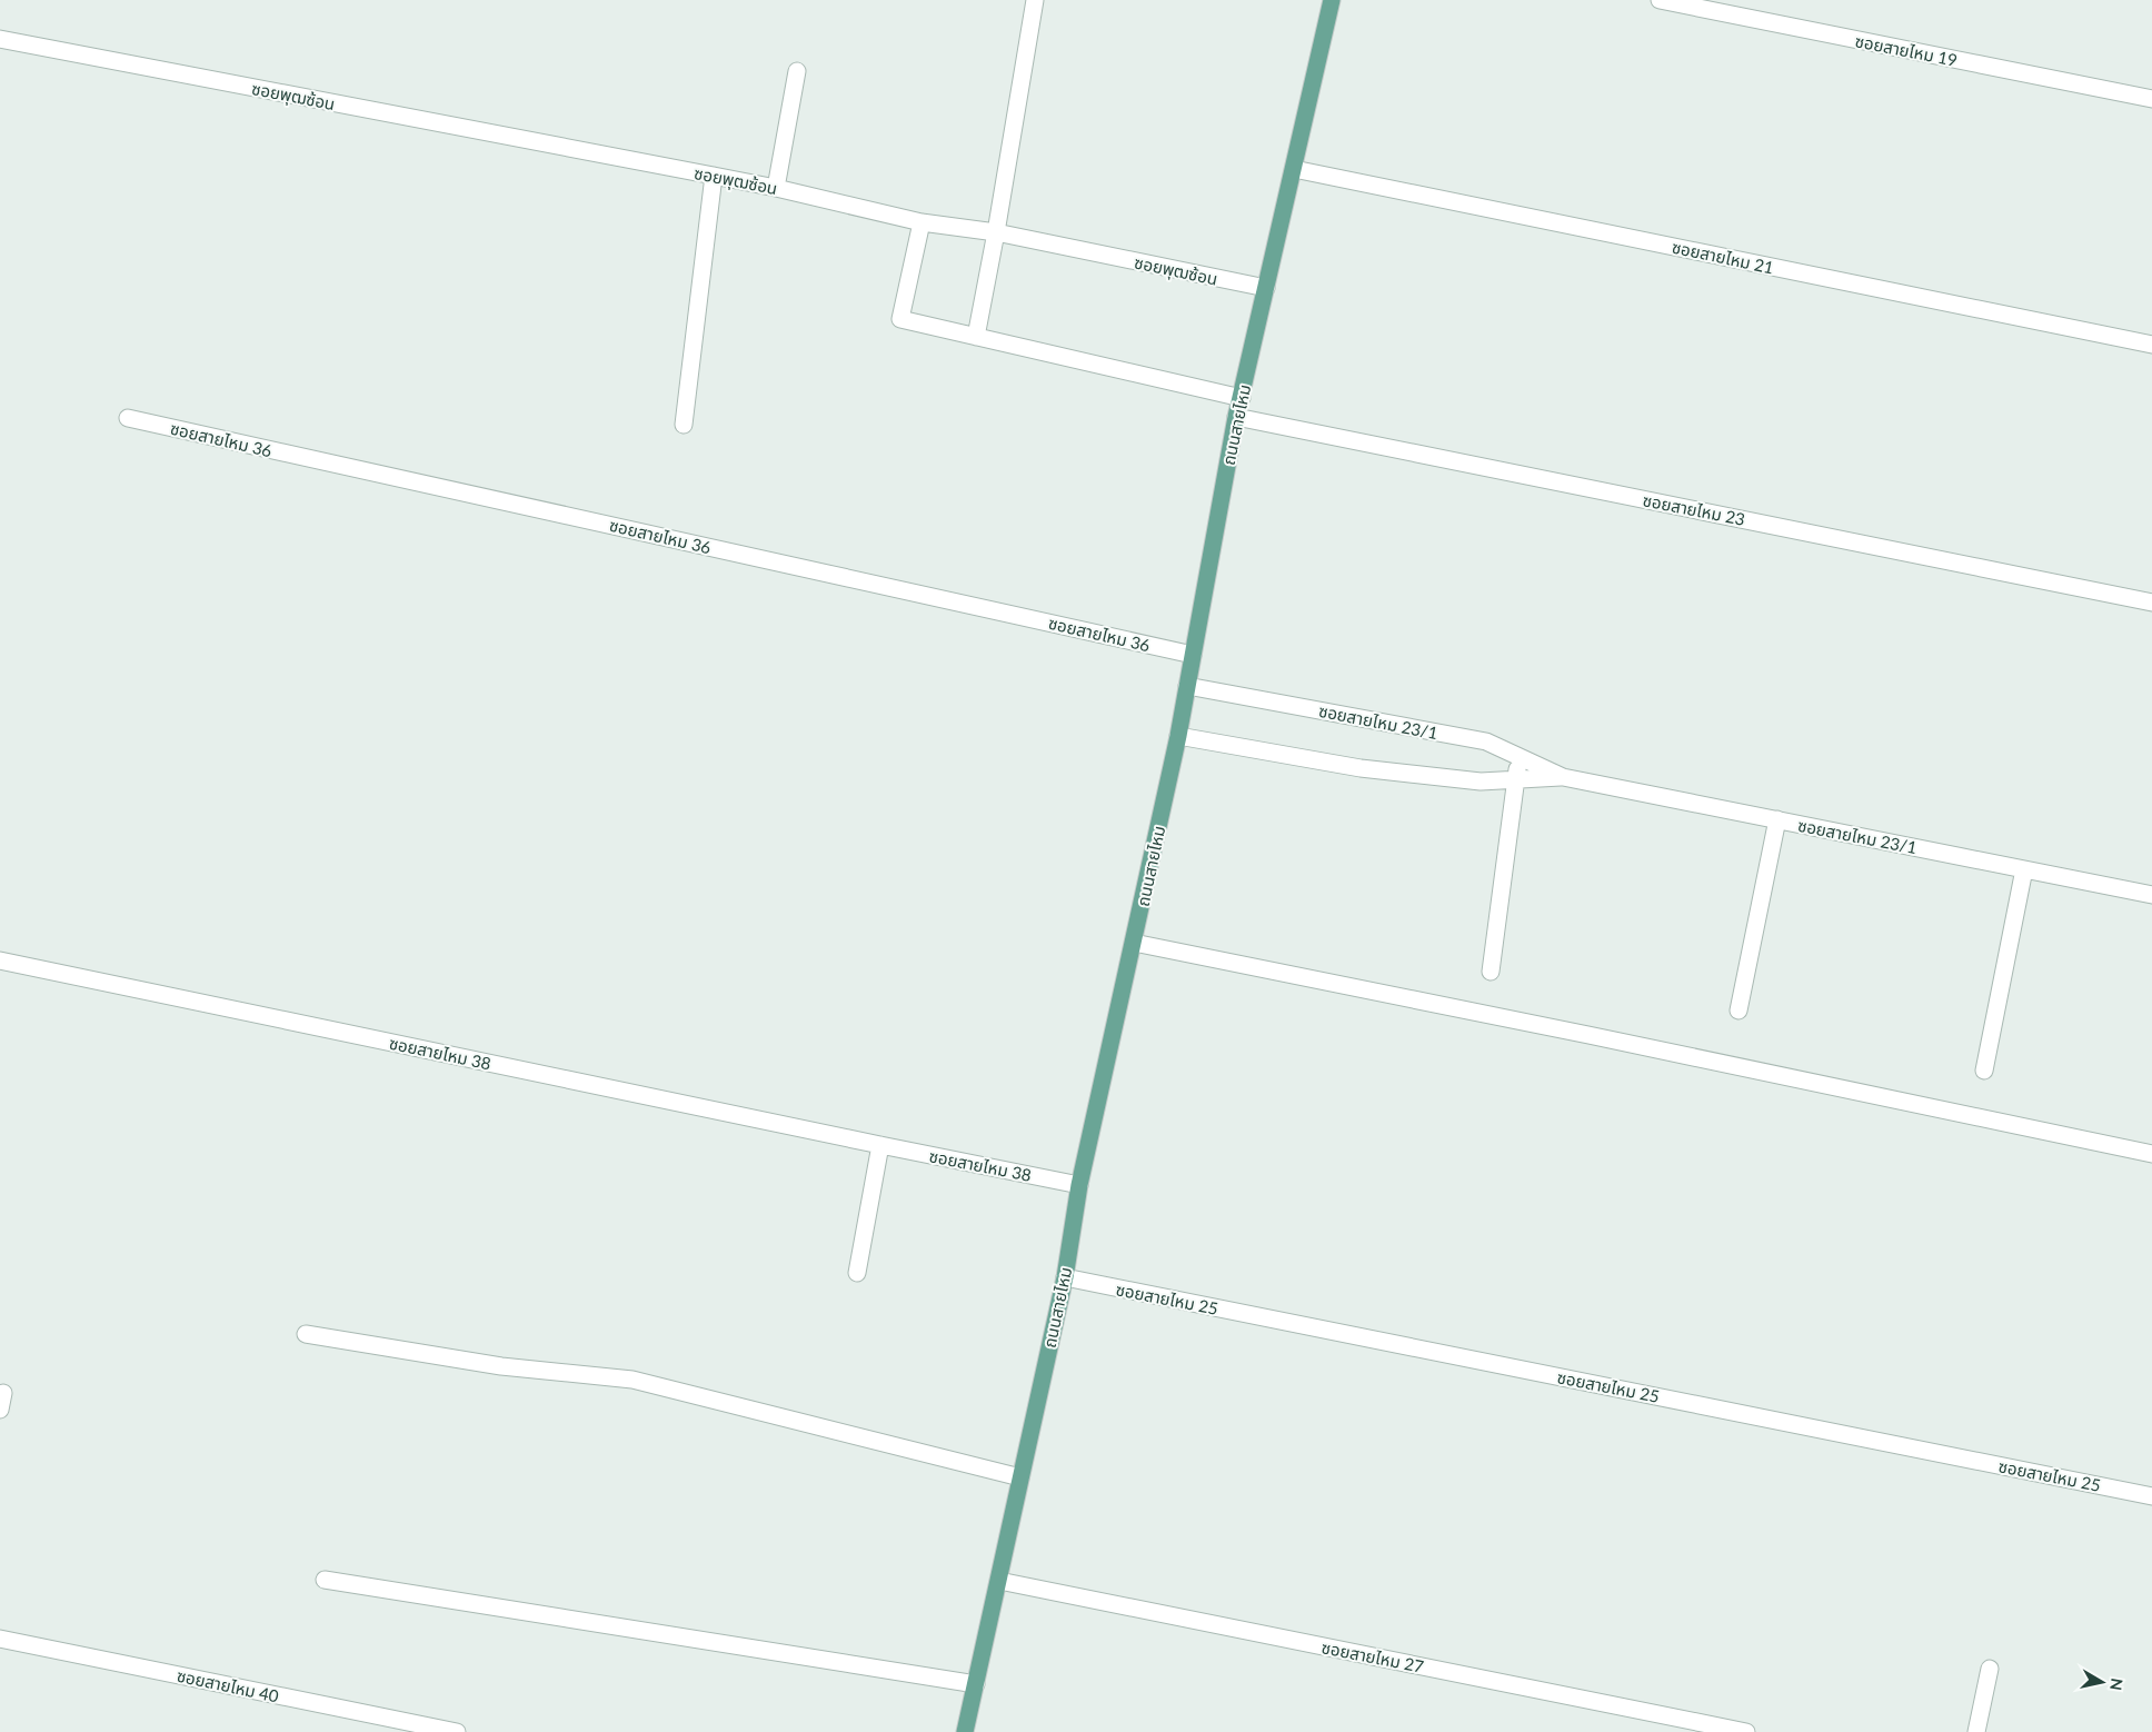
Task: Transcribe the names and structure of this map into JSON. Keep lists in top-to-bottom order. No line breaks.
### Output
{"streets":{"main road":["ถนนสายไหม"],"street":["ซอยสายไหม 19","ซอยพุฒซ้อน","ซอยสายไหม 21","ซอยสายไหม 36","ซอยสายไหม 23","ซอยสายไหม 23/1","ซอยสายไหม 38","ซอยสายไหม 25","ซอยสายไหม 27","ซอยสายไหม 40"]},"crossings":[["ซอยพุฒซ้อน","ถนนสายไหม"],["ซอยสายไหม 21","ถนนสายไหม"],["ถนนสายไหม","ซอยสายไหม 36"],["ถนนสายไหม","ซอยสายไหม 23"],["ถนนสายไหม","ซอยสายไหม 23/1"],["ถนนสายไหม","ซอยสายไหม 38"],["ถนนสายไหม","ซอยสายไหม 25"],["ถนนสายไหม","ซอยสายไหม 27"]],"north":"right"}
